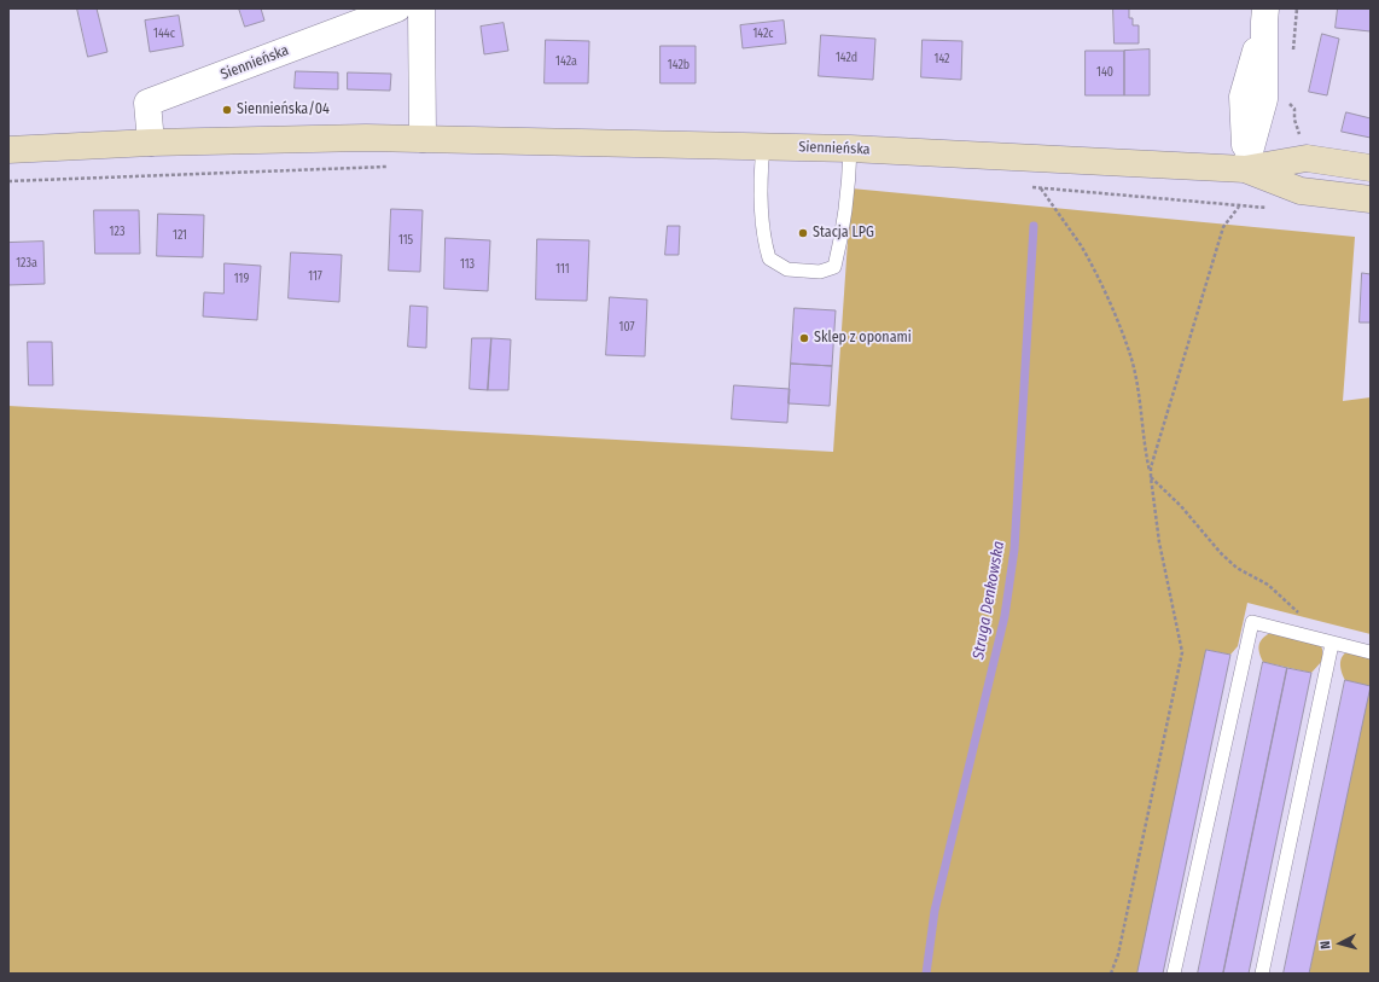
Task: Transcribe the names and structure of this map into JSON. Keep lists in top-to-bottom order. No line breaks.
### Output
{"streets":{"main road":["Siennieńska"]},"water":["Struga Denkowska"],"places":["Siennieńska/04","Stacja LPG","Sklep z oponami"],"house_numbers":["144c","142c","142d","142","142a","142b","140","123","121","115","123a","113","111","117","119","107"],"north":"left"}
